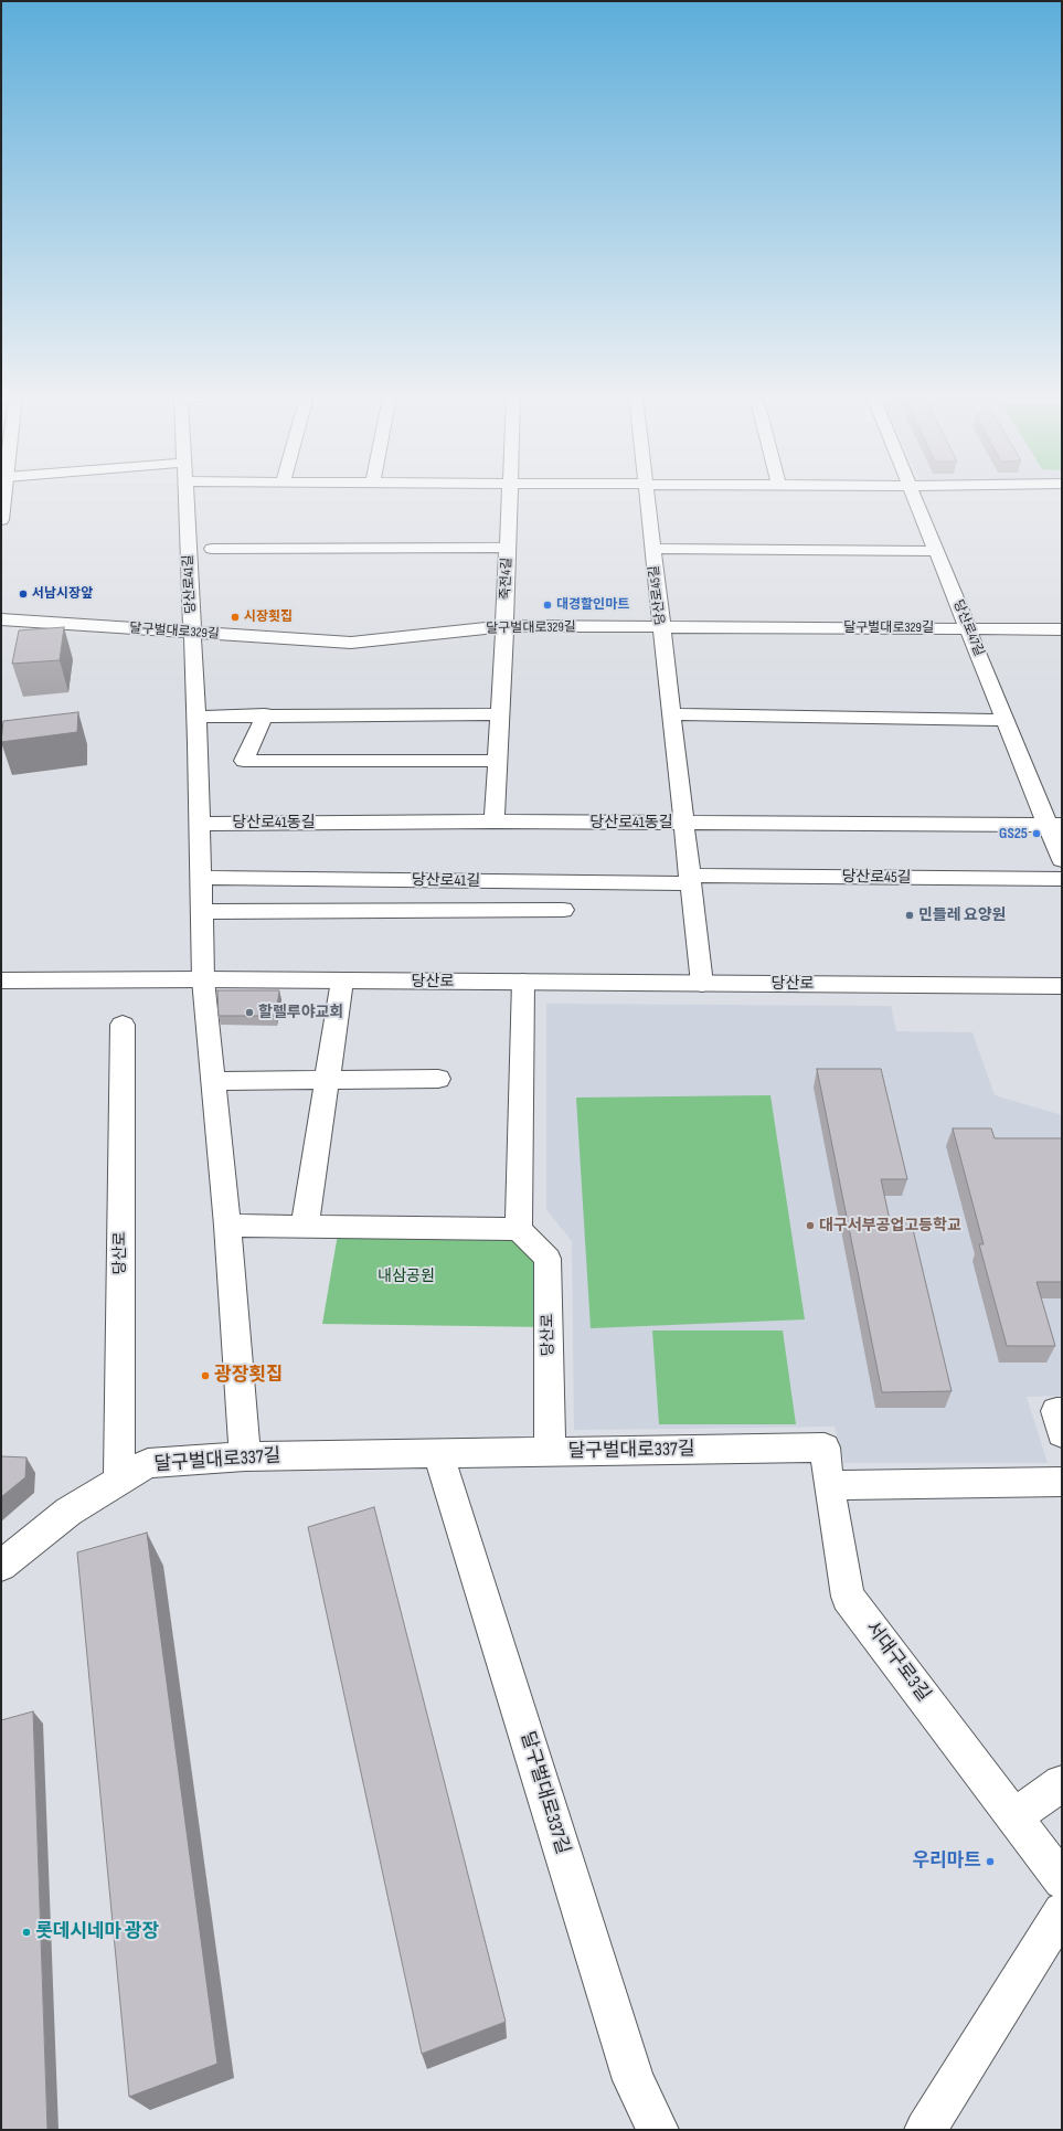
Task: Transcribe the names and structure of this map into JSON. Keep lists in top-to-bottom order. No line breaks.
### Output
{"streets":{"street":["죽전4길","당산로41길","당산로45길","달구벌대로329길","당산로47길","당산로41동길","당산로","달구벌대로337길","서대구로3길"]},"crossings":[["죽전4길","당산로41길"],["죽전4길","달구벌대로329길"],["죽전4길","당산로41동길"],["당산로41길","당산로45길"],["당산로41길","달구벌대로329길"],["당산로41길","당산로41동길"],["당산로41길","당산로"],["당산로45길","달구벌대로329길"],["당산로45길","당산로41동길"],["당산로45길","당산로"],["달구벌대로329길","당산로47길"],["당산로47길","당산로41동길"],["당산로","달구벌대로337길"],["달구벌대로337길","서대구로3길"]],"parks":["내삼공원"],"places":["서남시장앞","대경할인마트","시장횟집","GS25","민들레 요양원","할렐루야교회","대구서부공업고등학교","광장횟집","우리마트","롯데시네마 광장"]}
